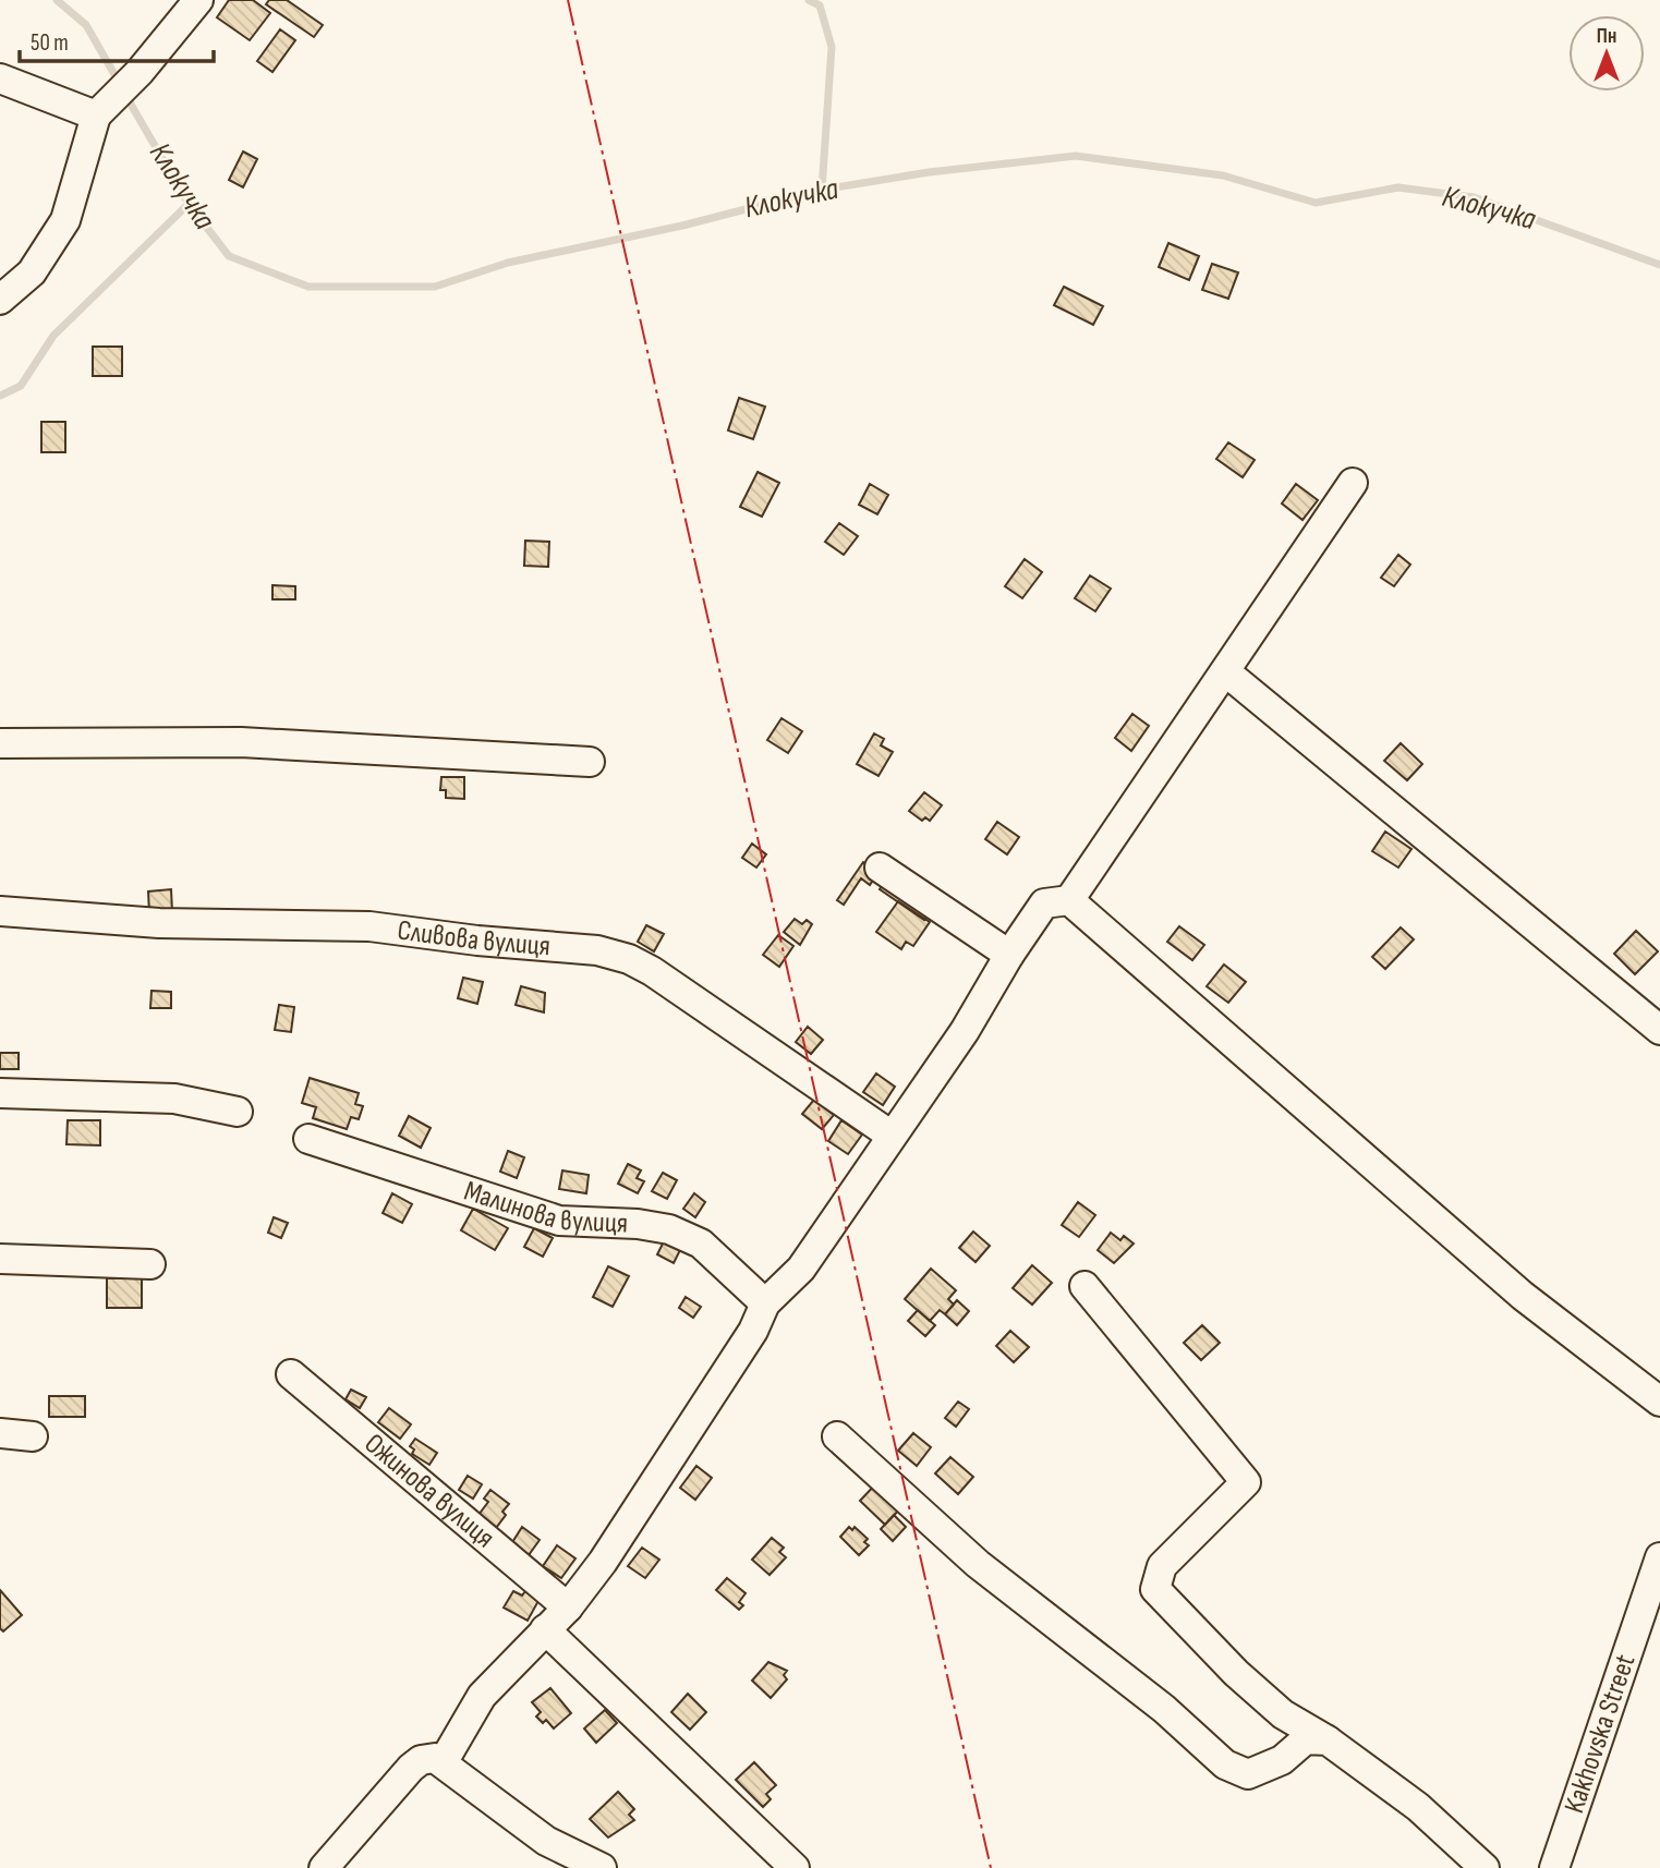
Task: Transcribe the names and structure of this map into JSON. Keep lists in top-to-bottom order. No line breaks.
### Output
{"streets":{"street":["Сливова вулиця","Малинова вулиця","Ожинова вулиця","Kakhovska Street"]},"water":["Клокучка"],"scale_bar":"50 m","north":"top"}
